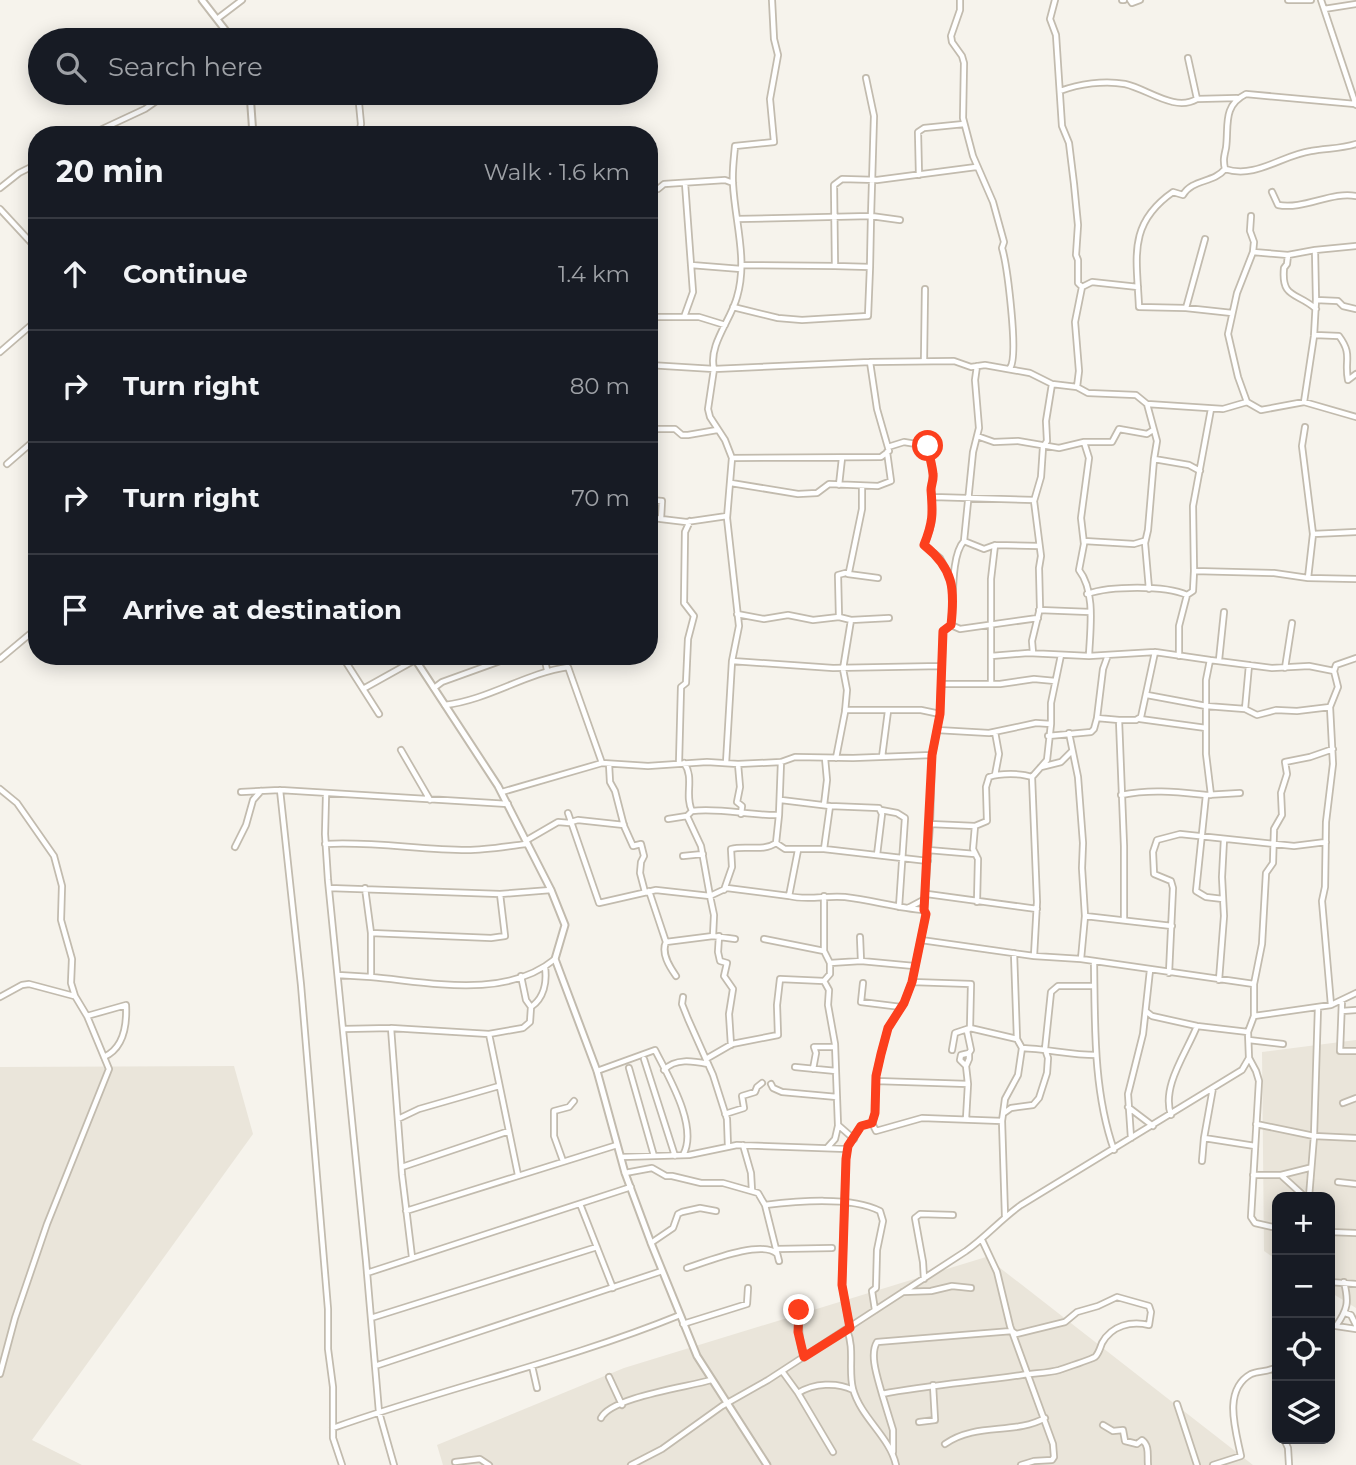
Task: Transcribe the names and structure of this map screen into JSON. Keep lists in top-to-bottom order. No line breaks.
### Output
{"page":{"search":"Search here","heading":["20 min","Walk · 1.6 km"],"list":[["Continue","1.4 km"],["Turn right","80 m"],["Turn right","70 m"],"Arrive at destination"],"map_buttons":["+","−"]}}
